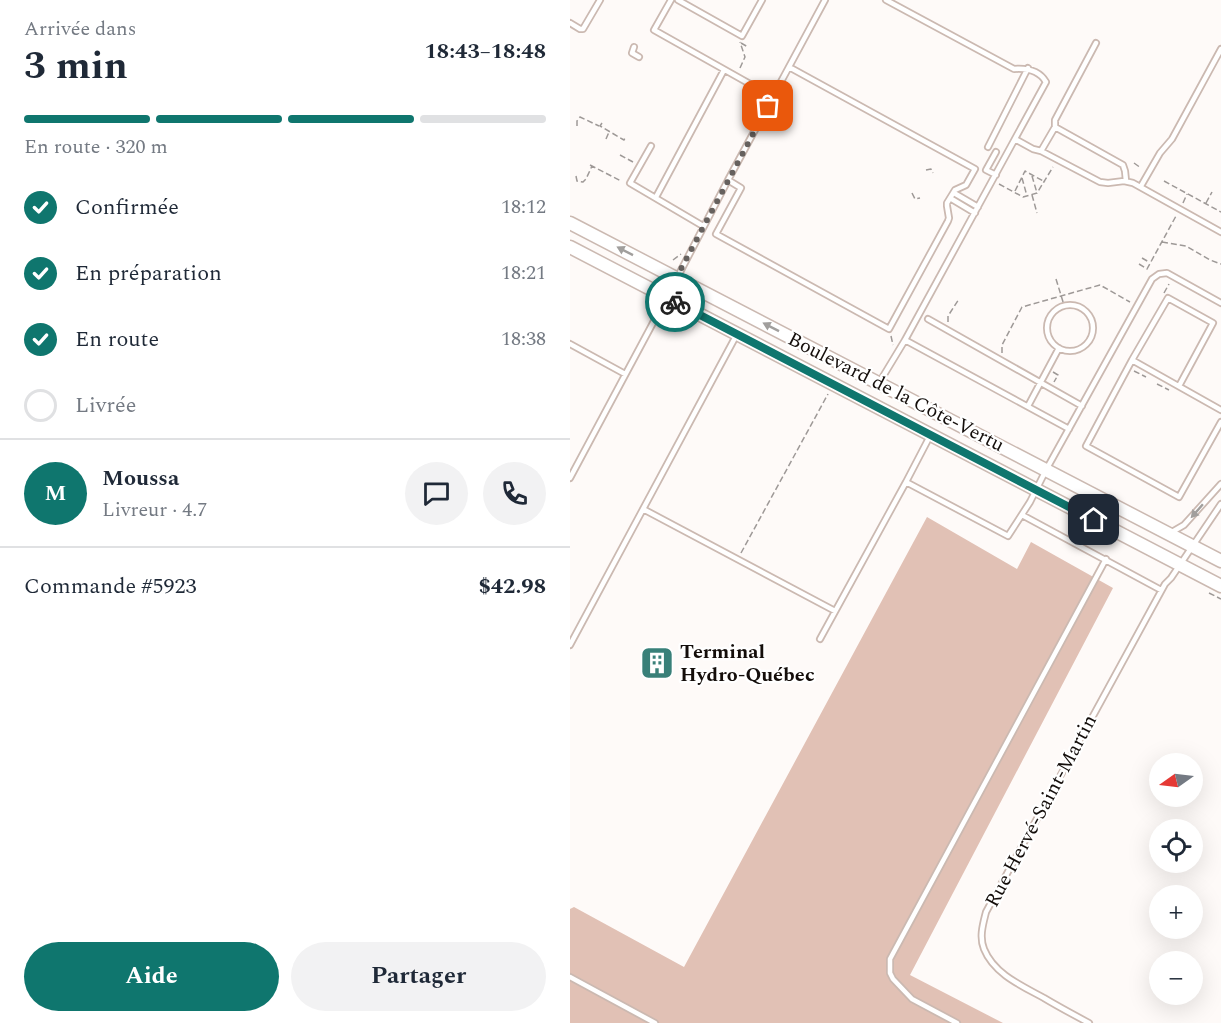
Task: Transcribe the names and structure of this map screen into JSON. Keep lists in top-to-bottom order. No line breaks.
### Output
{"streets":{"street":["Boulevard de la Côte-Vertu"],"lane":["Rue Hervé-Saint-Martin"]},"crossings":[["Boulevard de la Côte-Vertu","Rue Hervé-Saint-Martin"]],"places":{"building":["Terminal Hydro-Québec"]},"north":"left","page":{"heading":["3 min","Arrivée dans","18:43–18:48"],"panel":["Moussa","Livreur · 4.7","Commande #5923","$42.98"],"bar":"En route · 320 m","list":[["Confirmée","18:12"],["En préparation","18:21"],["En route","18:38"],"Livrée"],"round":"M","map_buttons":["+","−"],"buttons":["Aide","Partager"]}}
